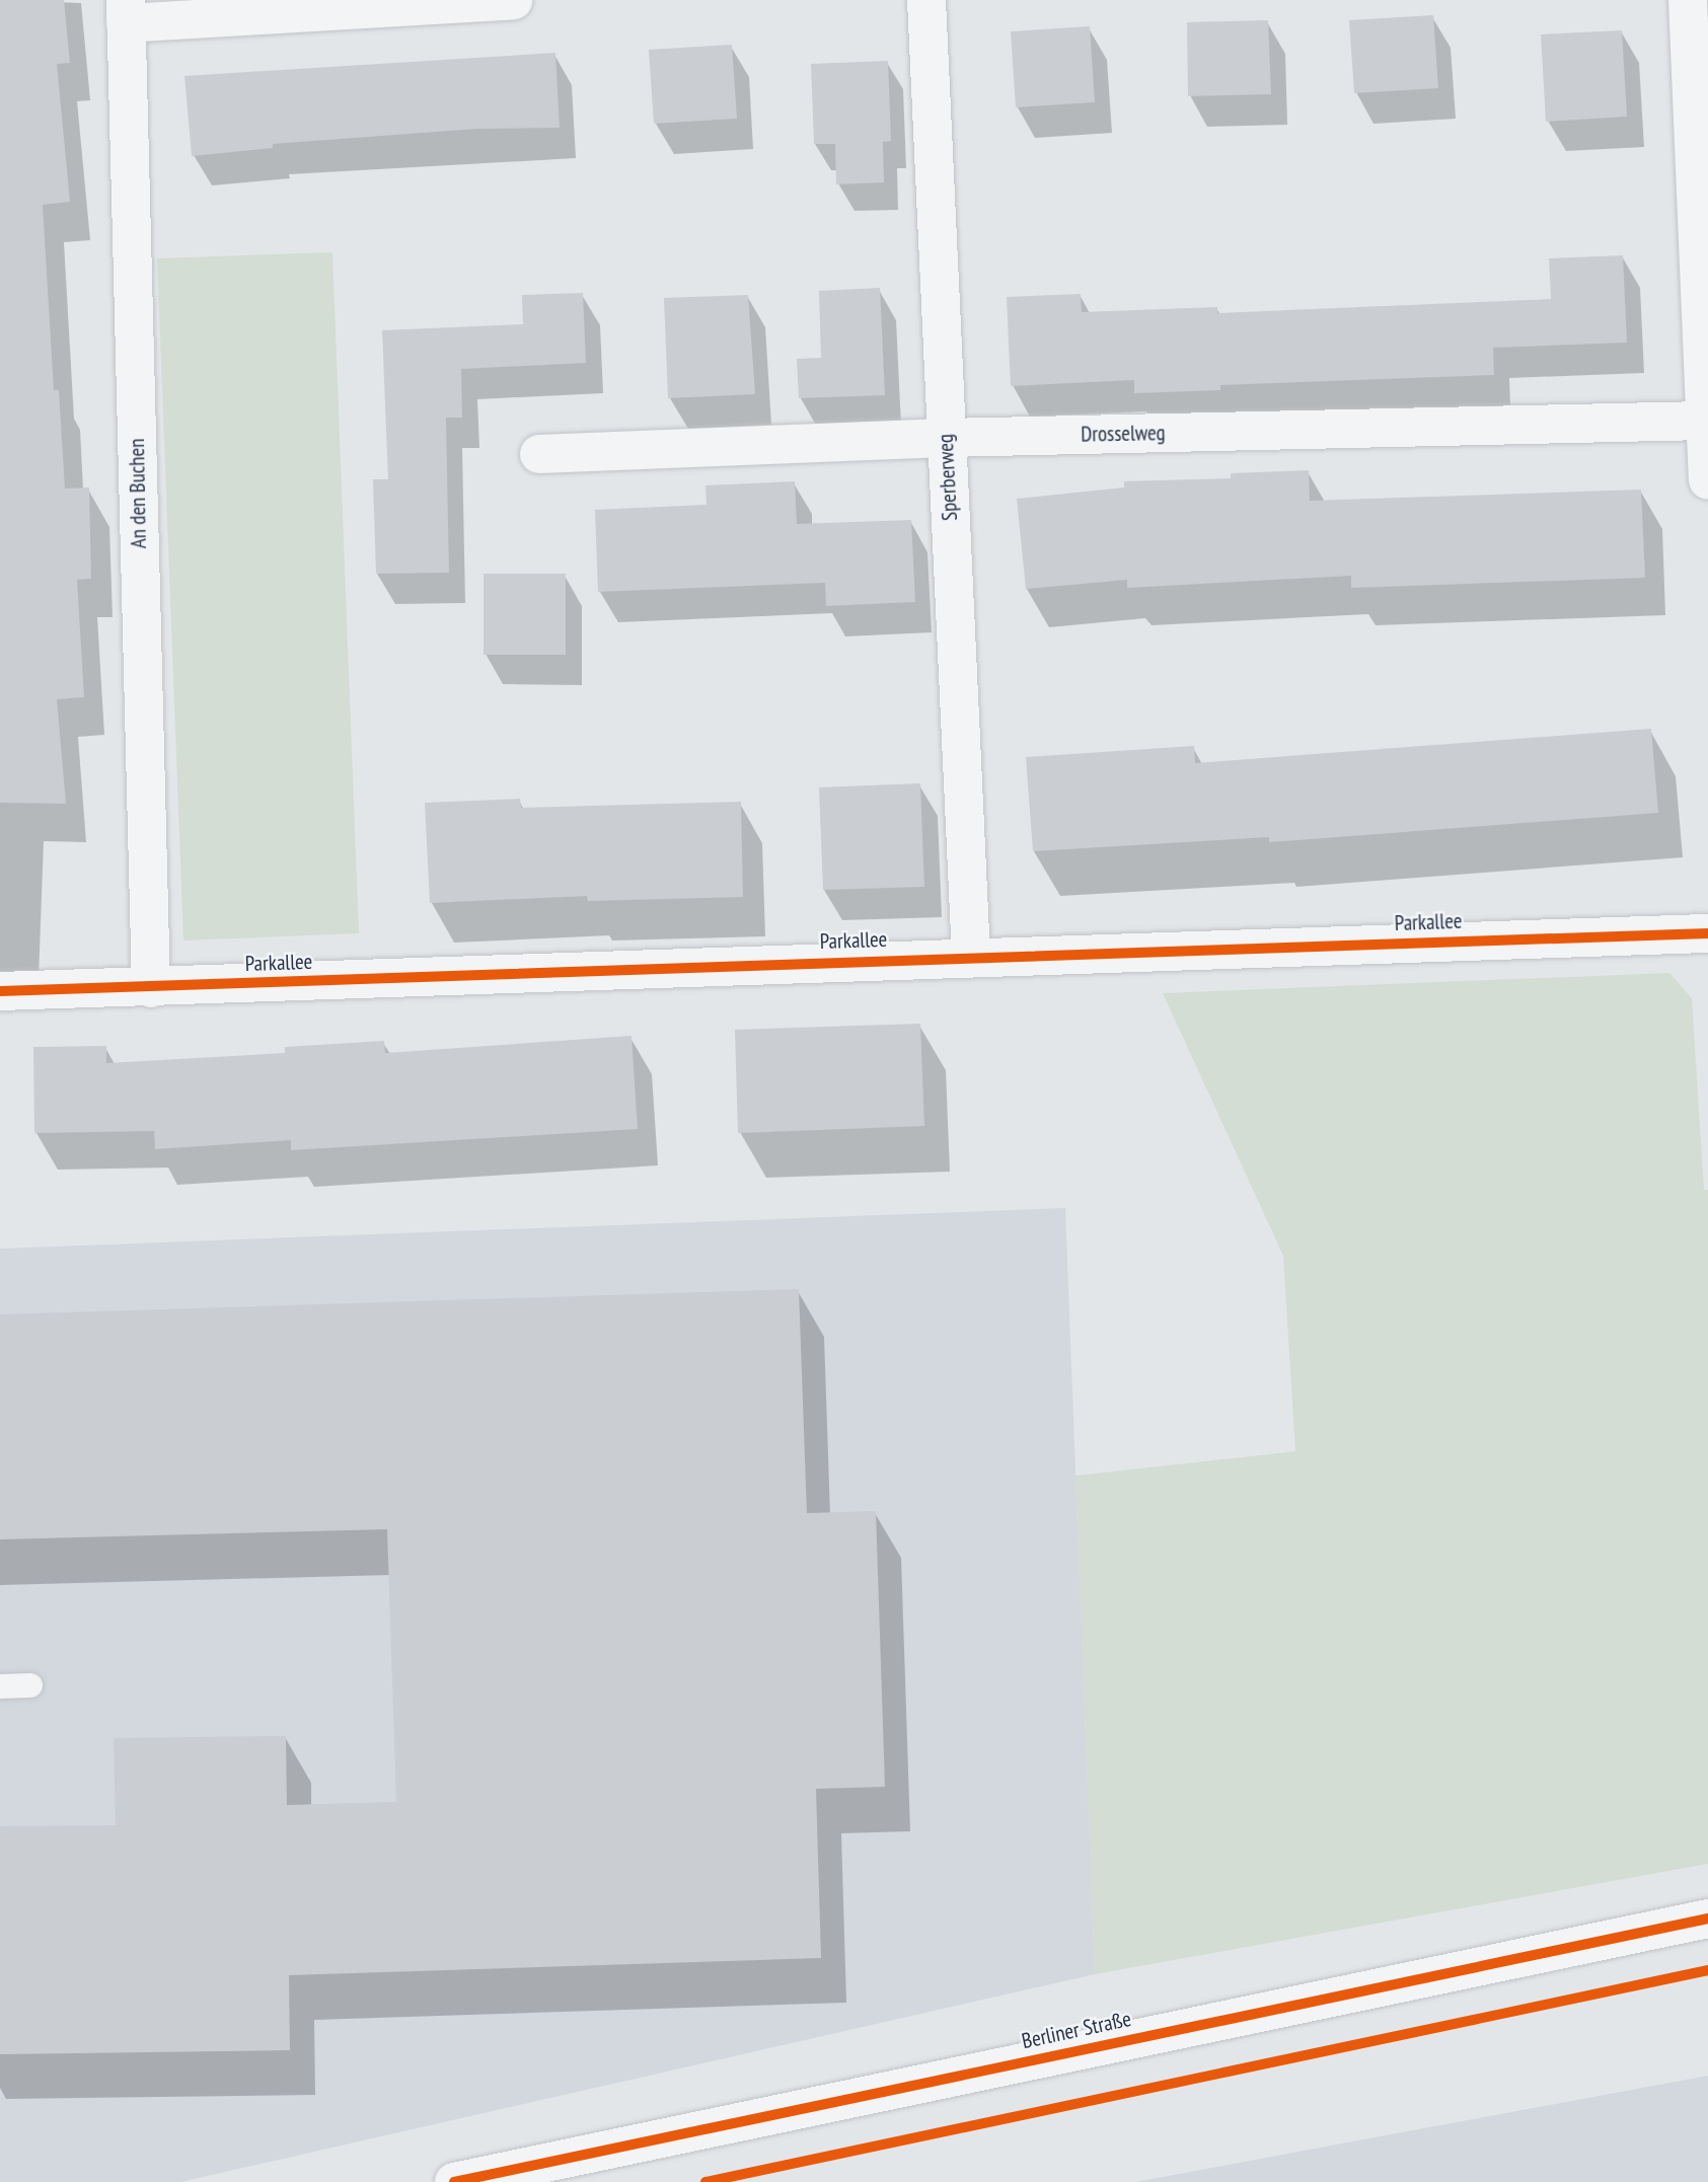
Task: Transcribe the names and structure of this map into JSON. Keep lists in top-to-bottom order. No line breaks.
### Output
{"streets":{"street":["Drosselweg","Sperberweg","An den Buchen","Parkallee","Berliner Straße"]},"crossings":[["Drosselweg","Sperberweg"],["Sperberweg","Parkallee"],["An den Buchen","Parkallee"]]}
